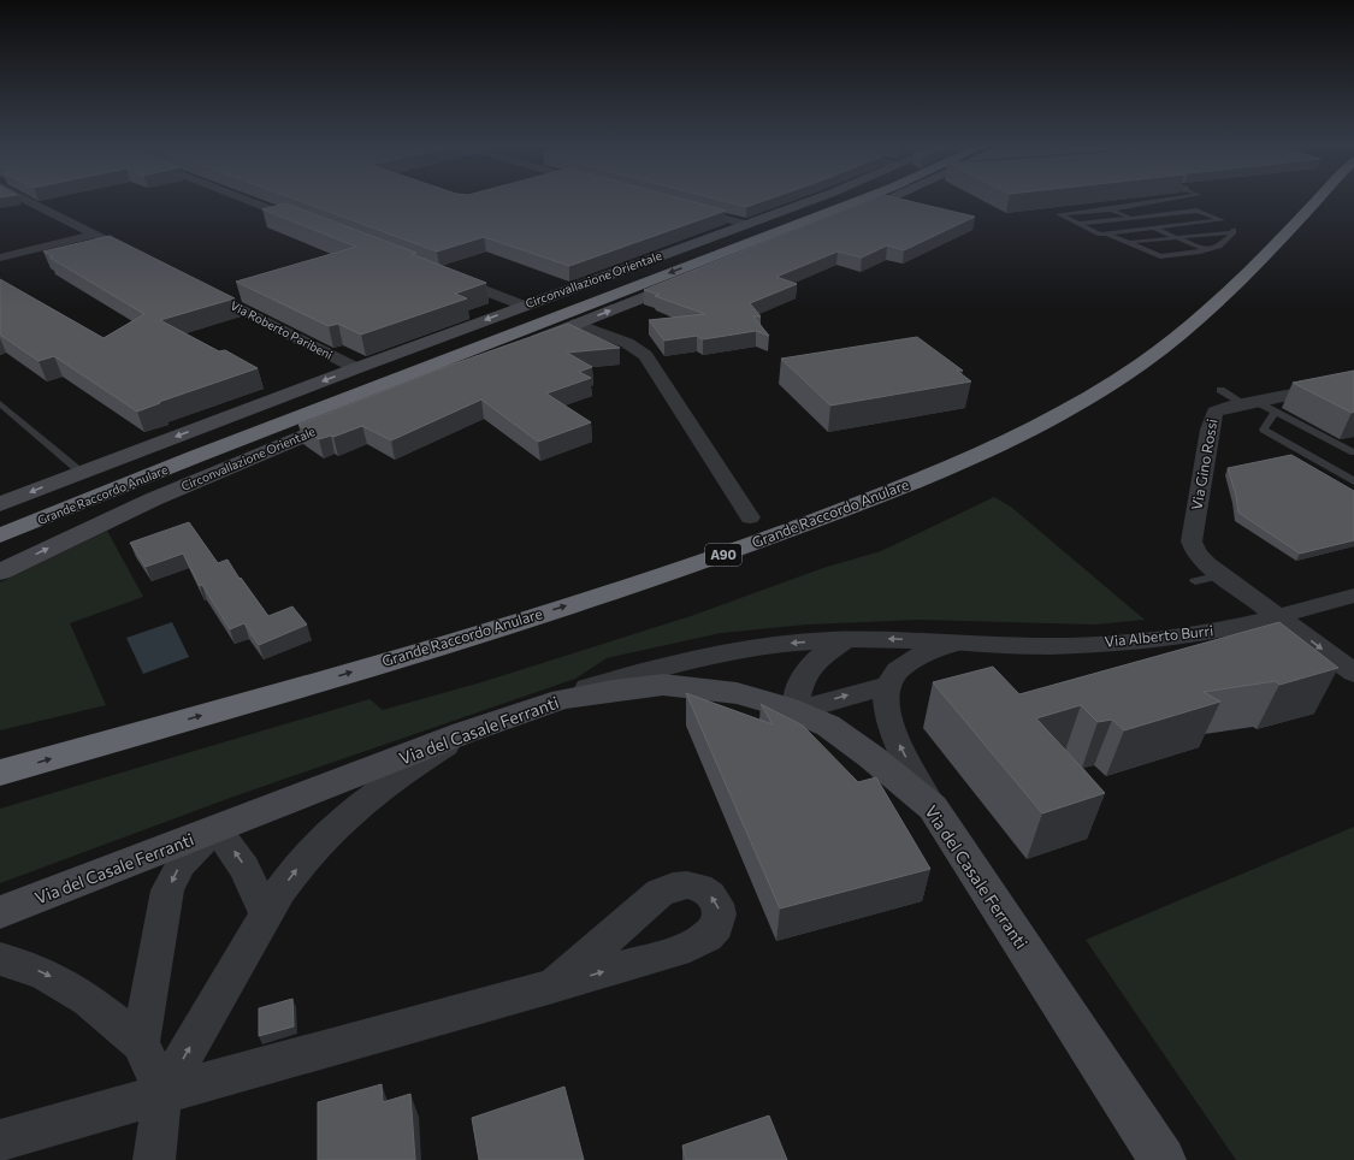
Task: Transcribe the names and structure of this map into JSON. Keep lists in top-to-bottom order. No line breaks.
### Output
{"streets":{"highway":["Grande Raccordo Anulare","A90"],"street":["Circonvallazione Orientale","Via Roberto Paribeni","Via Gino Rossi","Via Alberto Burri","Via del Casale Ferranti"]},"crossings":[["Circonvallazione Orientale","Via Roberto Paribeni"],["Via Gino Rossi","Via Alberto Burri"],["Via Alberto Burri","Via del Casale Ferranti"]],"one_way":["Via Alberto Burri"]}
